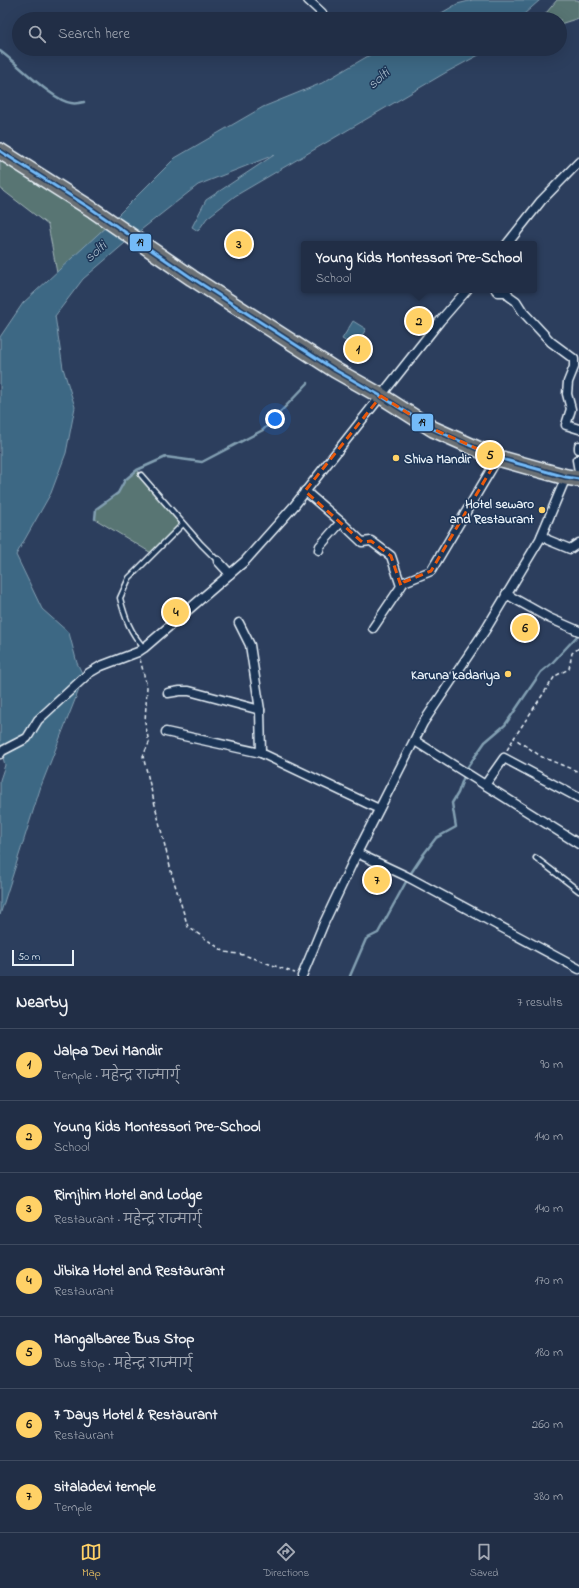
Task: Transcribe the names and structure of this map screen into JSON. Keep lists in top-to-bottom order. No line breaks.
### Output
{"water":["solti"],"places":["Shiva Mandir","Hotel sewaro and Restaurant","Karuna kadariya"],"lines":["transit line 19"],"scale_bar":"50 m","page":{"search":"Search here","pins":["3","2","1","5","4","6","7"],"popup":["Young Kids Montessori Pre-School","School"],"scale":"50 m","heading":["Nearby","7 results"],"list":[{"mark":"1","name":"Jalpa Devi Mandir","note":"Temple · महेन्द्र राज्मार्ग्","value":"90 m"},{"mark":"2","name":"Young Kids Montessori Pre-School","note":"School","value":"140 m"},{"mark":"3","name":"Rimjhim Hotel and Lodge","note":"Restaurant · महेन्द्र राज्मार्ग्","value":"140 m"},{"mark":"4","name":"Jibika Hotel and Restaurant","note":"Restaurant","value":"170 m"},{"mark":"5","name":"Mangalbaree Bus Stop","note":"Bus stop · महेन्द्र राज्मार्ग्","value":"180 m"},{"mark":"6","name":"7 Days Hotel & Restaurant","note":"Restaurant","value":"260 m"},{"mark":"7","name":"sitaladevi temple","note":"Temple","value":"380 m"}],"nav":["Map","Directions","Saved"]}}
